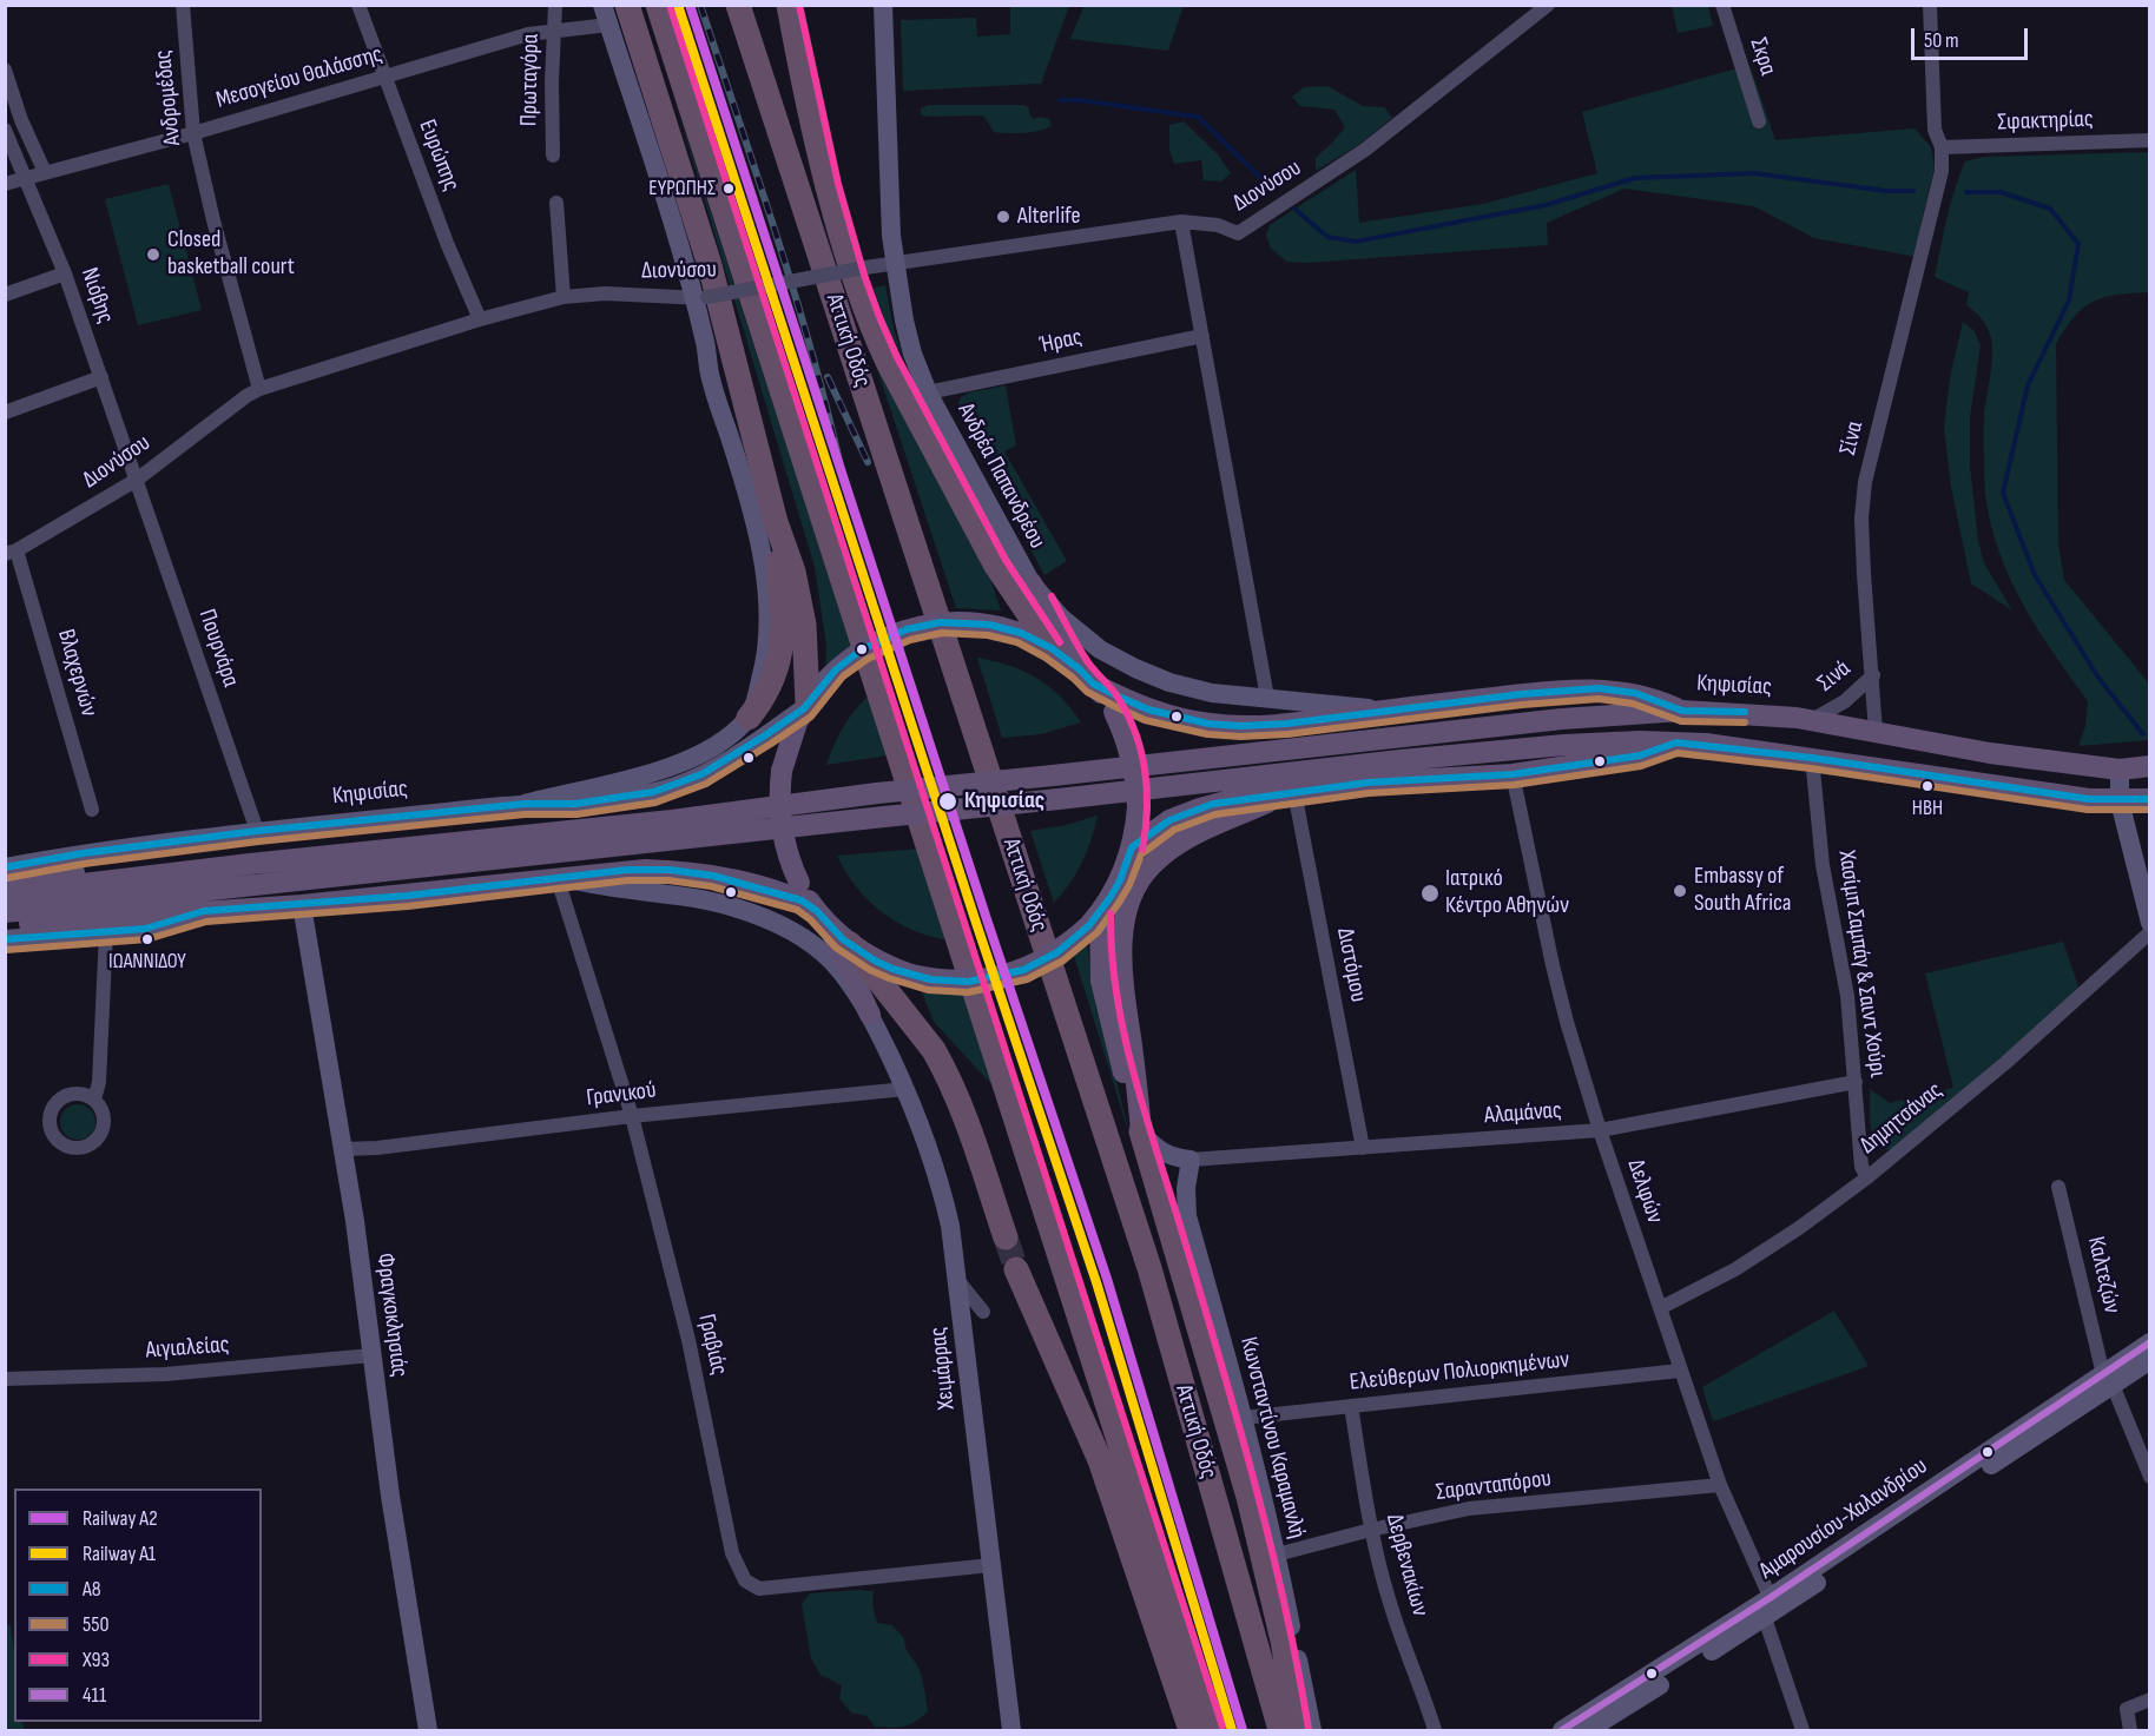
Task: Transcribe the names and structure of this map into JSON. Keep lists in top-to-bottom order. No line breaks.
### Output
{"streets":{"highway":["Αττική Οδός"],"main road":["Κηφισίας"],"street":["Σκρα","Μεσογείου Θαλάσσης","Πρωταγόρα","Ανδρομέδας","Σφακτηρίας","Ευρώπης","Διονύσου","Νιόβης","Ήρας","Σίνα","Ανδρέα Παπανδρέου","Πουρνάρα","Βλαχερνών","Σινά","Χασίμπ Σαμπάγ & Σαιντ Χούρι","Διστόμου","Γρανικού","Αλαμάνας","Δημητσάνας","Δελφών","Καλτεζών","Φραγκοκλησιάς","Γραβιάς","Αιγιαλείας","Χειμάρρας","Ελεύθερων Πολιορκημένων","Κωνσταντίνου Καραμανλή","Σαρανταπόρου","Αμαρουσίου-Χαλανδρίου","Δερβενακίων"]},"crossings":[["Μεσογείου Θαλάσσης","Πρωταγόρα"],["Μεσογείου Θαλάσσης","Ανδρομέδας"],["Μεσογείου Θαλάσσης","Ευρώπης"],["Μεσογείου Θαλάσσης","Νιόβης"],["Ανδρομέδας","Διονύσου"],["Σφακτηρίας","Σίνα"],["Ευρώπης","Διονύσου"],["Διονύσου","Νιόβης"],["Διονύσου","Ανδρέα Παπανδρέου"],["Διονύσου","Πουρνάρα"],["Διονύσου","Βλαχερνών"],["Νιόβης","Πουρνάρα"],["Ήρας","Ανδρέα Παπανδρέου"],["Σίνα","Σινά"],["Πουρνάρα","Κηφισίας"],["Σινά","Κηφισίας"],["Χασίμπ Σαμπάγ & Σαιντ Χούρι","Αλαμάνας"],["Χασίμπ Σαμπάγ & Σαιντ Χούρι","Δημητσάνας"],["Διστόμου","Αλαμάνας"],["Γρανικού","Φραγκοκλησιάς"],["Γρανικού","Γραβιάς"],["Γρανικού","Χειμάρρας"],["Αλαμάνας","Δελφών"],["Αλαμάνας","Κωνσταντίνου Καραμανλή"],["Δημητσάνας","Δελφών"],["Δελφών","Ελεύθερων Πολιορκημένων"],["Δελφών","Σαρανταπόρου"],["Δελφών","Αμαρουσίου-Χαλανδρίου"],["Καλτεζών","Αμαρουσίου-Χαλανδρίου"],["Φραγκοκλησιάς","Αιγιαλείας"],["Γραβιάς","Χειμάρρας"],["Ελεύθερων Πολιορκημένων","Κωνσταντίνου Καραμανλή"],["Ελεύθερων Πολιορκημένων","Δερβενακίων"],["Κωνσταντίνου Καραμανλή","Σαρανταπόρου"],["Σαρανταπόρου","Δερβενακίων"]],"places":["ΕΥΡΩΠΗΣ","Alterlife","Closed basketball court","ΗΒΗ","Κηφισίας","Embassy of South Africa","Ιατρικό Κέντρο Αθηνών","ΙΩΑΝΝΙΔΟΥ"],"lines":["rail line A2","transit line X93","rail line A1","transit line A8","transit line 550","transit line 411"],"legend":["Railway A2","Railway A1","A8","550","X93","411"],"scale_bar":"50 m"}
